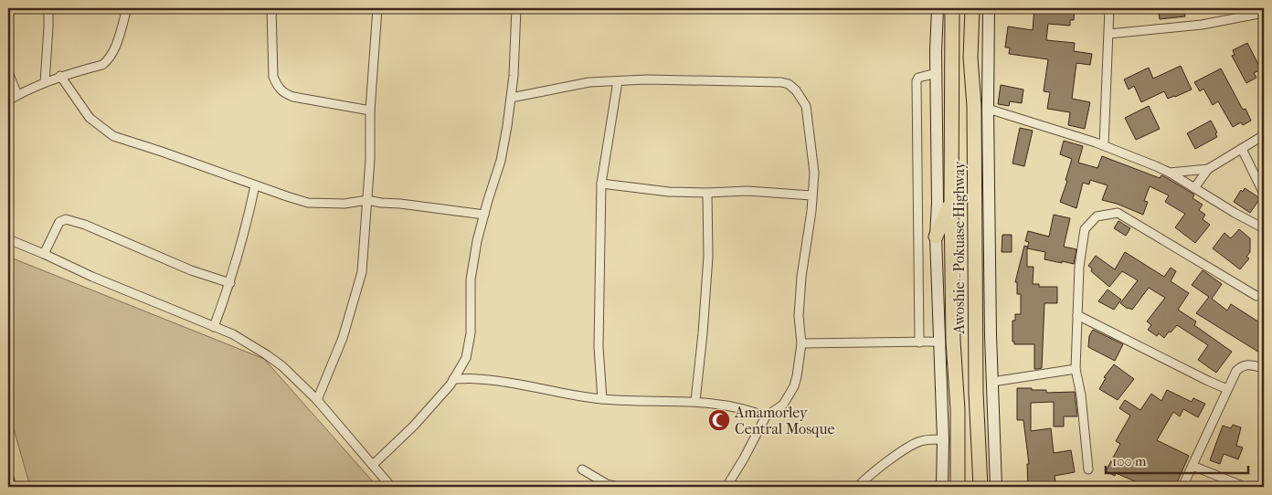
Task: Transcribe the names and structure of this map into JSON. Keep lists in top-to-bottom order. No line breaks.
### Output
{"streets":{"main road":["Awoshie - Pokuase Highway"]},"places":{"mosque":["Amamorley Central Mosque"]},"scale_bar":"100 m"}
